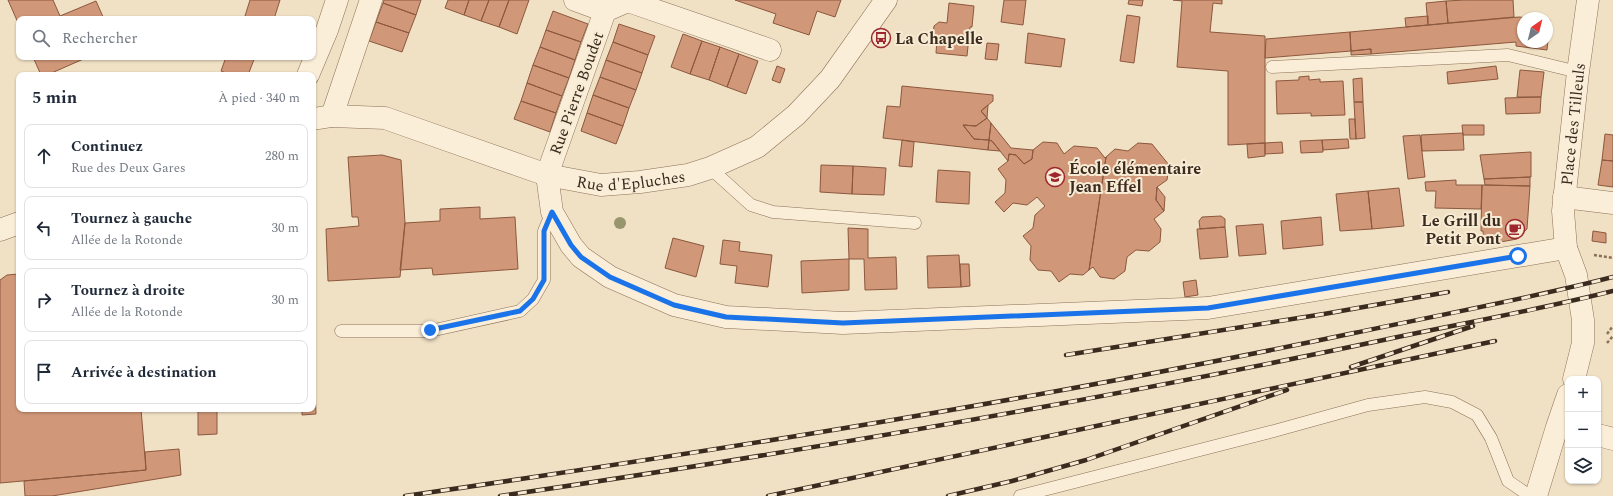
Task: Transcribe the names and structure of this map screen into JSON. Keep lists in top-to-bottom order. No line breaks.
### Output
{"streets":{"street":["Rue Pierre Boudet","Place des Tilleuls","Rue d'Epluches"]},"crossings":[["Rue Pierre Boudet","Rue d'Epluches"]],"places":{"bus stop":["La Chapelle"],"school or university":["École élémentaire Jean Effel"],"cafe":["Le Grill du Petit Pont"]},"north":"top right","page":{"search":"Rechercher","heading":["5 min","À pied · 340 m"],"list":[["Continuez","Rue des Deux Gares","280 m"],["Tournez à gauche","Allée de la Rotonde","30 m"],["Tournez à droite","Allée de la Rotonde","30 m"],"Arrivée à destination"],"map_buttons":["+","−"]}}
